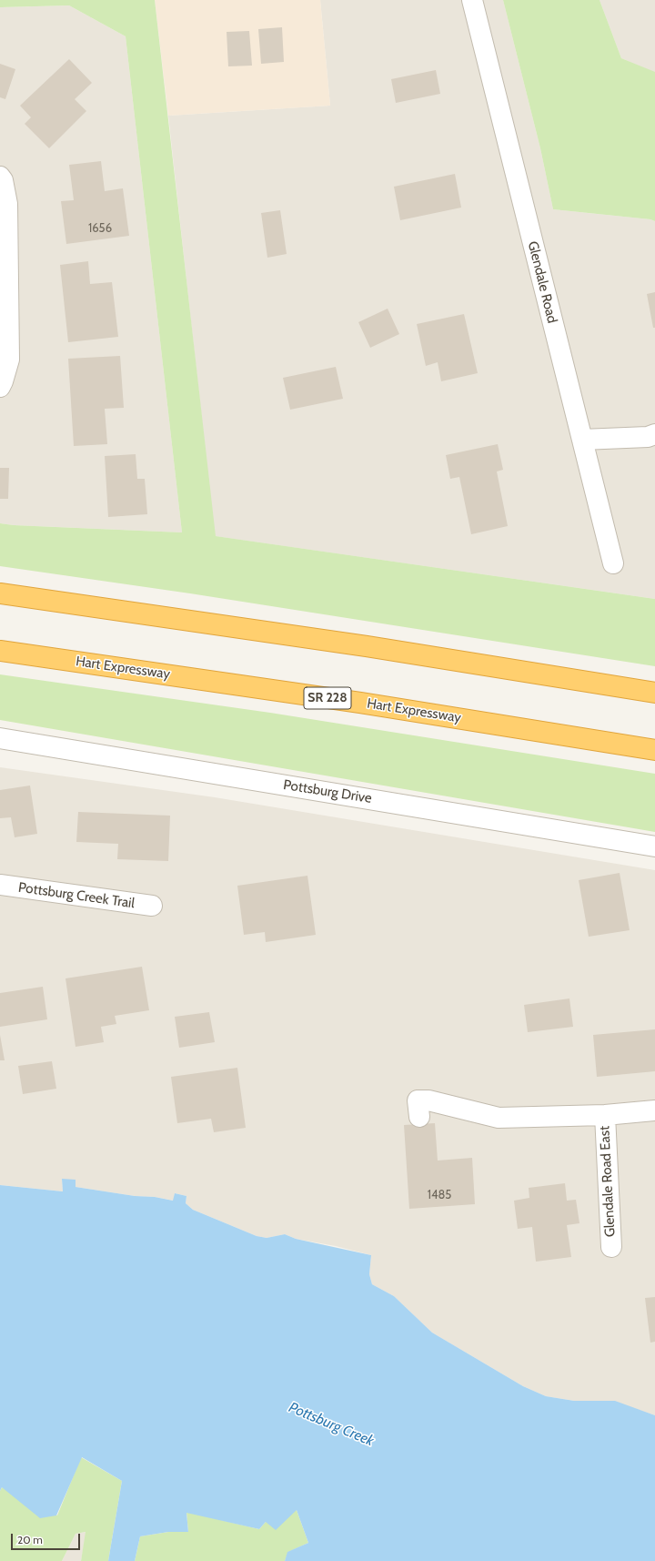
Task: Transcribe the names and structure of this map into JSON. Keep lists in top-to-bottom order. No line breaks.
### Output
{"streets":{"highway":["Hart Expressway","SR 228"],"street":["Glendale Road","Pottsburg Drive","Pottsburg Creek Trail","Glendale Road East"]},"water":["Pottsburg Creek"],"house_numbers":["1656","1485"],"scale_bar":"20 m"}
